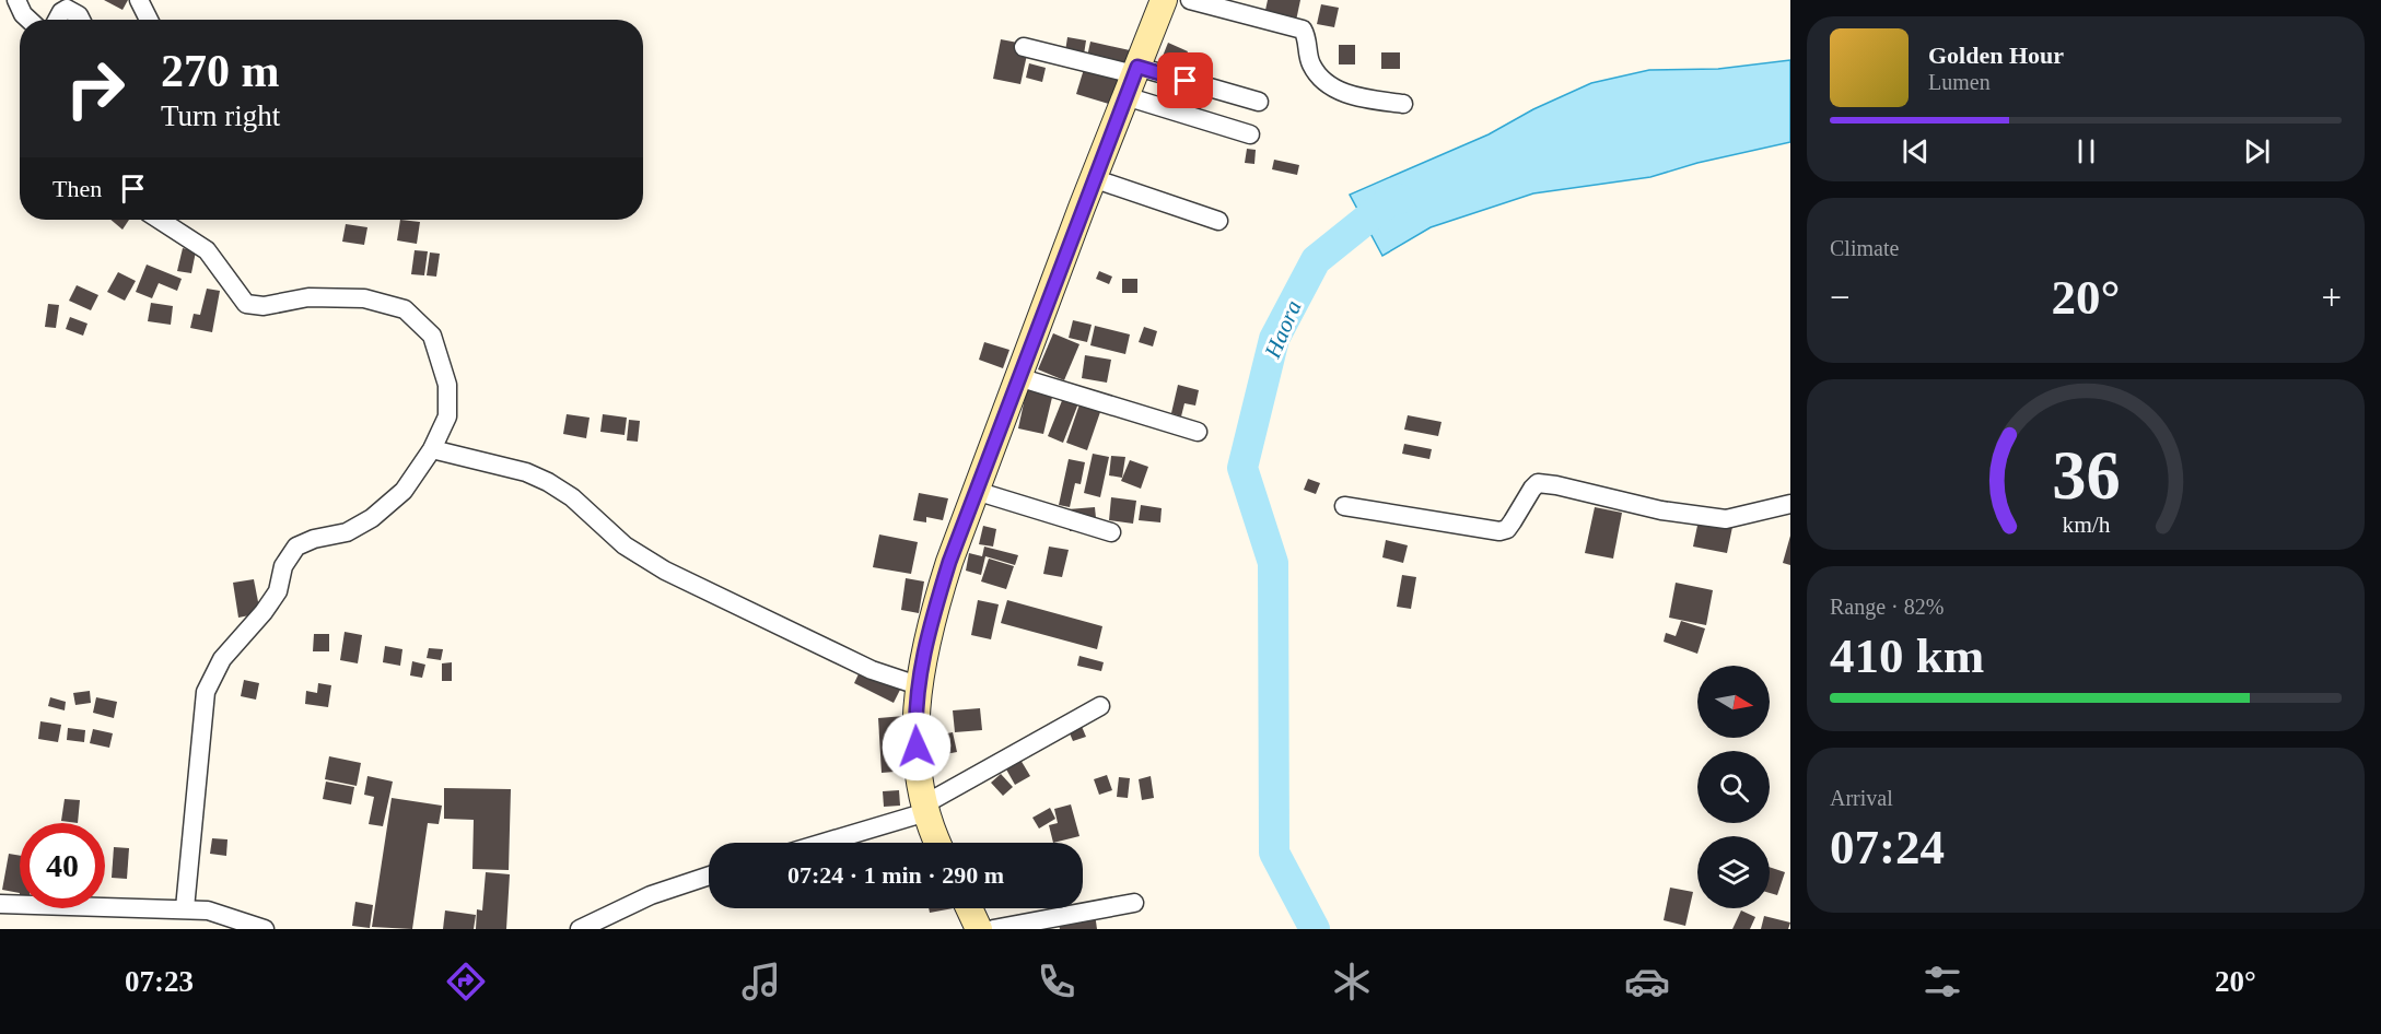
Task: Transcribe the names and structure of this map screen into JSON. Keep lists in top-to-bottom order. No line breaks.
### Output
{"water":["Haora"],"north":"right","page":{"turn":["270 m","Turn right"],"song":["Golden Hour","Lumen"],"then":"Then","tile":["Climate",["Range · 82%","410 km"],["Arrival","07:24"]],"heat":["−","20°","+"],"limit":"40","trip":"07:24 · 1 min · 290 m","tabs":["07:23","20°"],"gauge":["36","km/h"]}}
